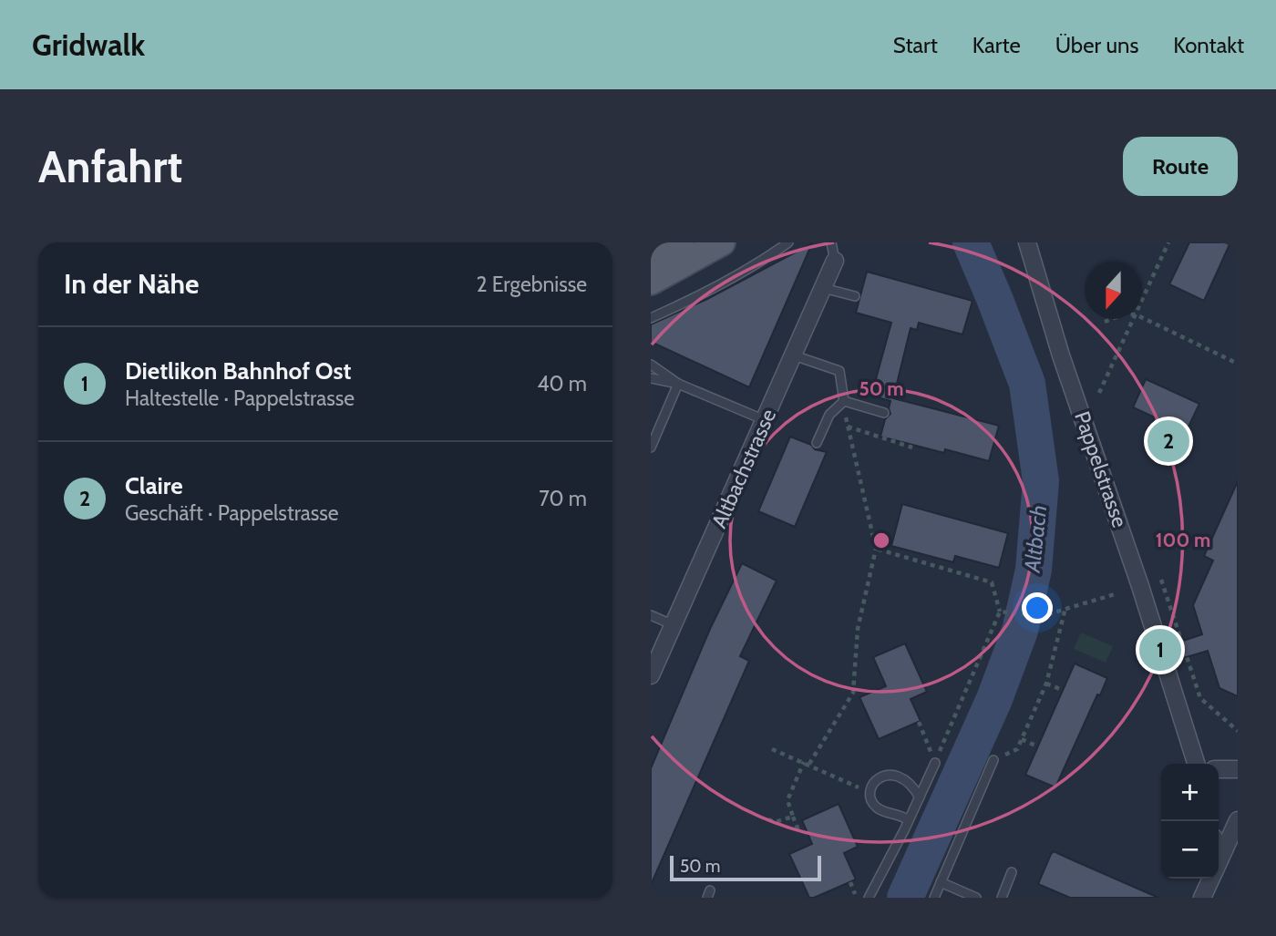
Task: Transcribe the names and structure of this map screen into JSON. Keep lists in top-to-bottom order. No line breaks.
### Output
{"streets":{"street":["Altbachstrasse","Pappelstrasse"]},"water":["Altbach"],"scale_bar":"50 m","north":"bottom","page":{"header":"Gridwalk","nav":["Start","Karte","Über uns","Kontakt"],"buttons":"Route","title":"Anfahrt","heading":["In der Nähe","2 Ergebnisse"],"list":[{"mark":"1","name":"Dietlikon Bahnhof Ost","note":"Haltestelle · Pappelstrasse","value":"40 m"},{"mark":"2","name":"Claire","note":"Geschäft · Pappelstrasse","value":"70 m"}],"pins":["2","1"],"map_buttons":["+","−"],"scale":"50 m"},"rings":["50 m","100 m"]}
